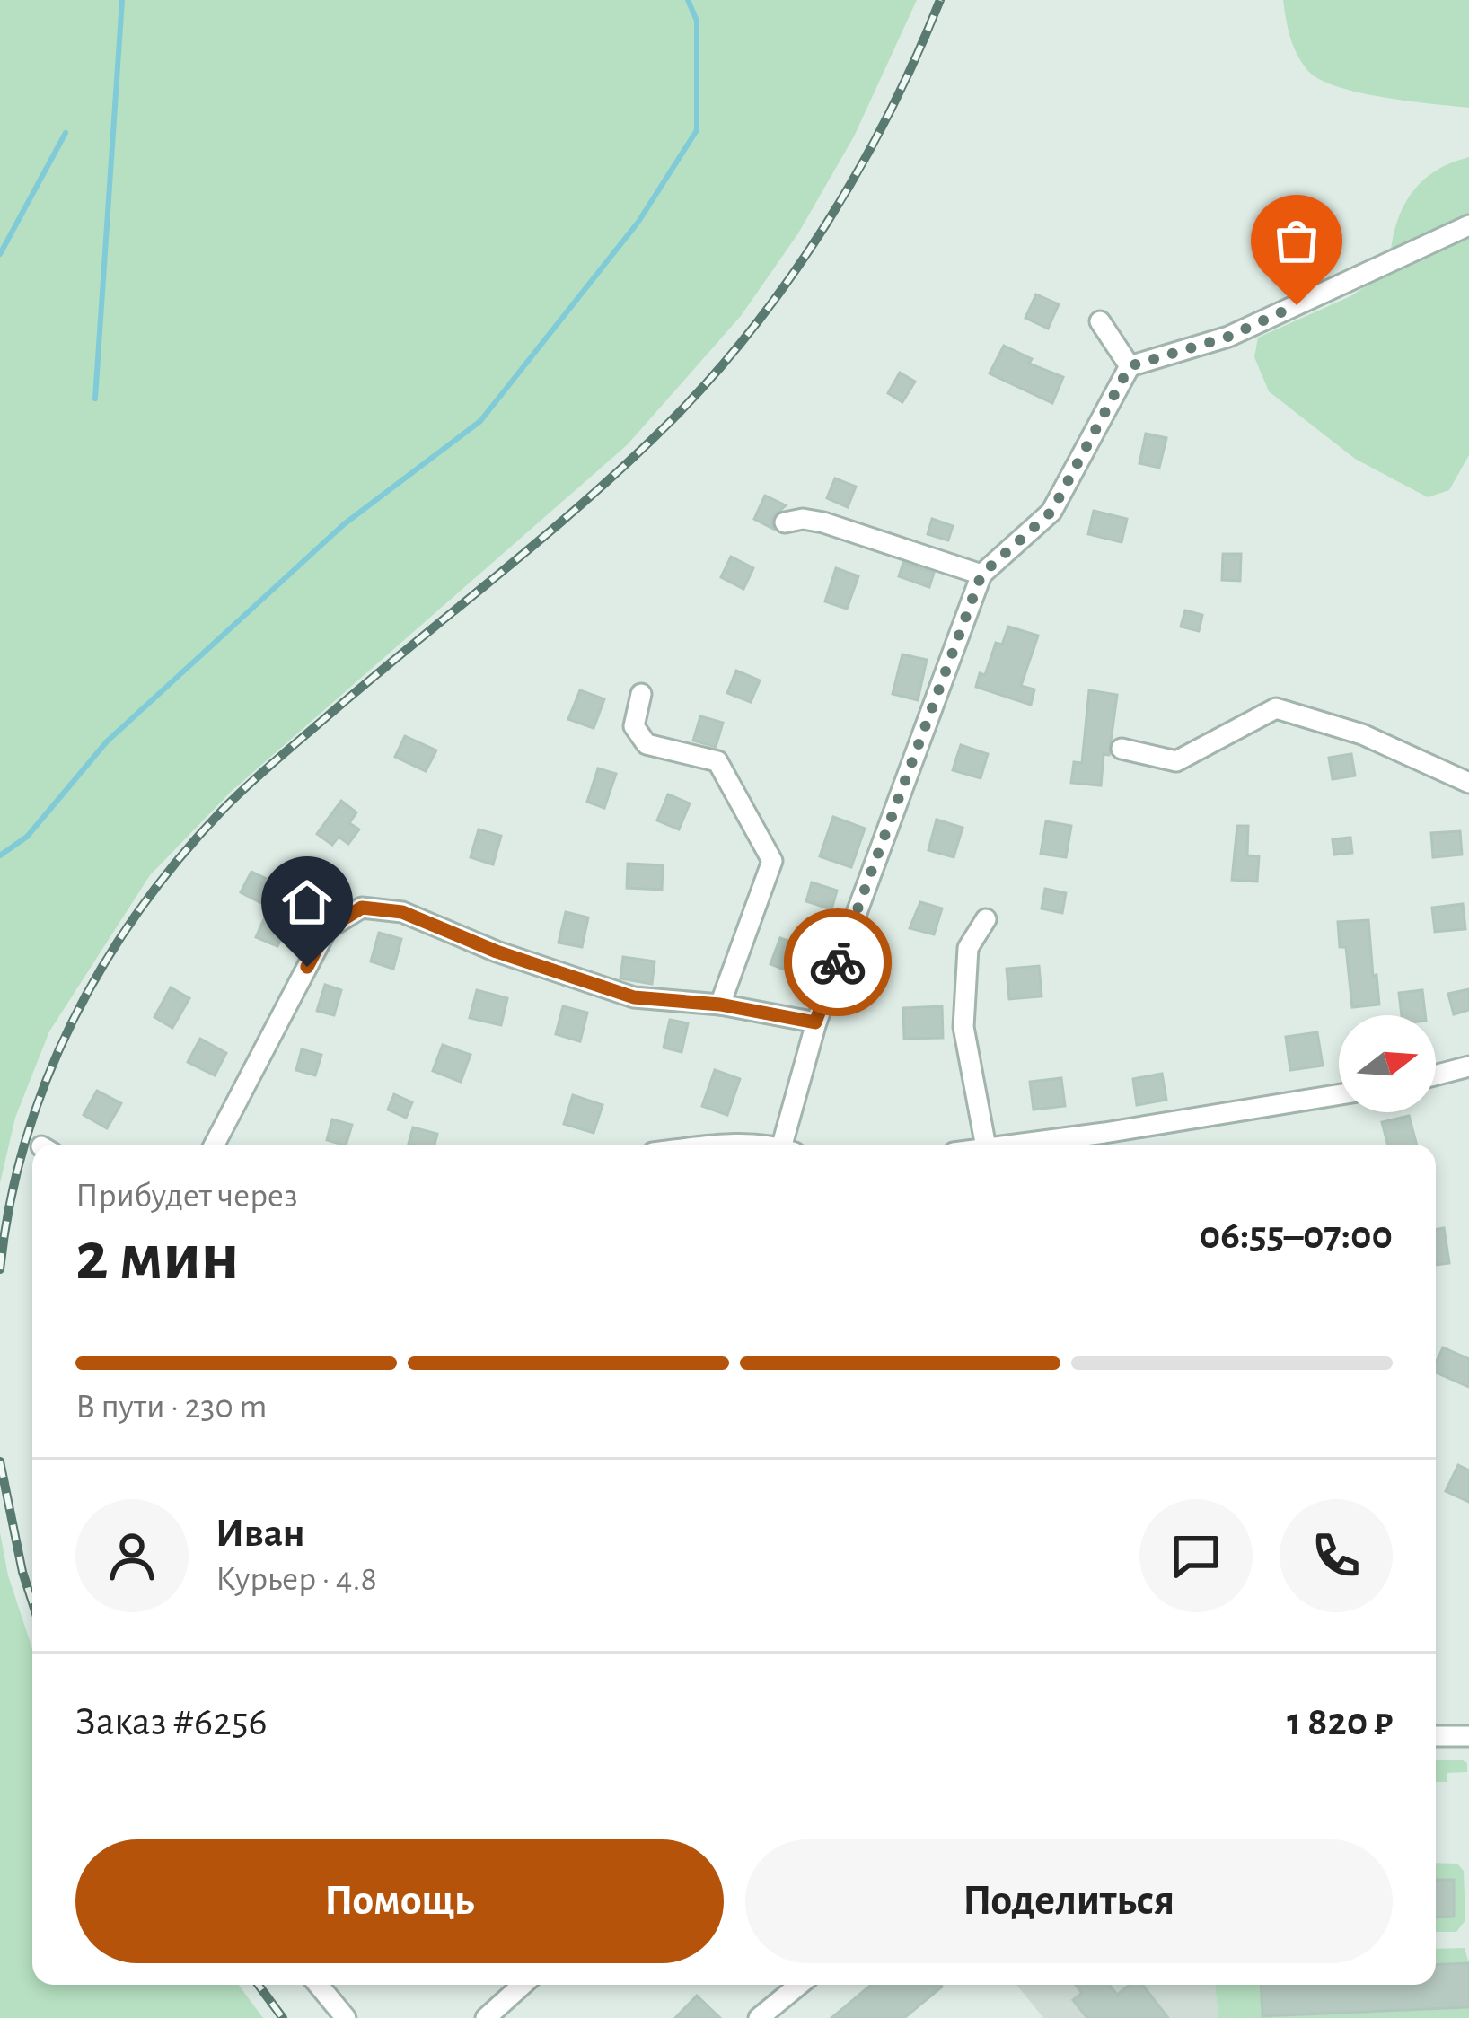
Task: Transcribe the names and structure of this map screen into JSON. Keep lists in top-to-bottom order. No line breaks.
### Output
{"north":"right","page":{"heading":["2 мин","Прибудет через","06:55–07:00"],"panel":["Иван","Курьер · 4.8","Заказ #6256","1 820 ₽"],"bar":"В пути · 230 m","buttons":["Помощь","Поделиться"]}}
